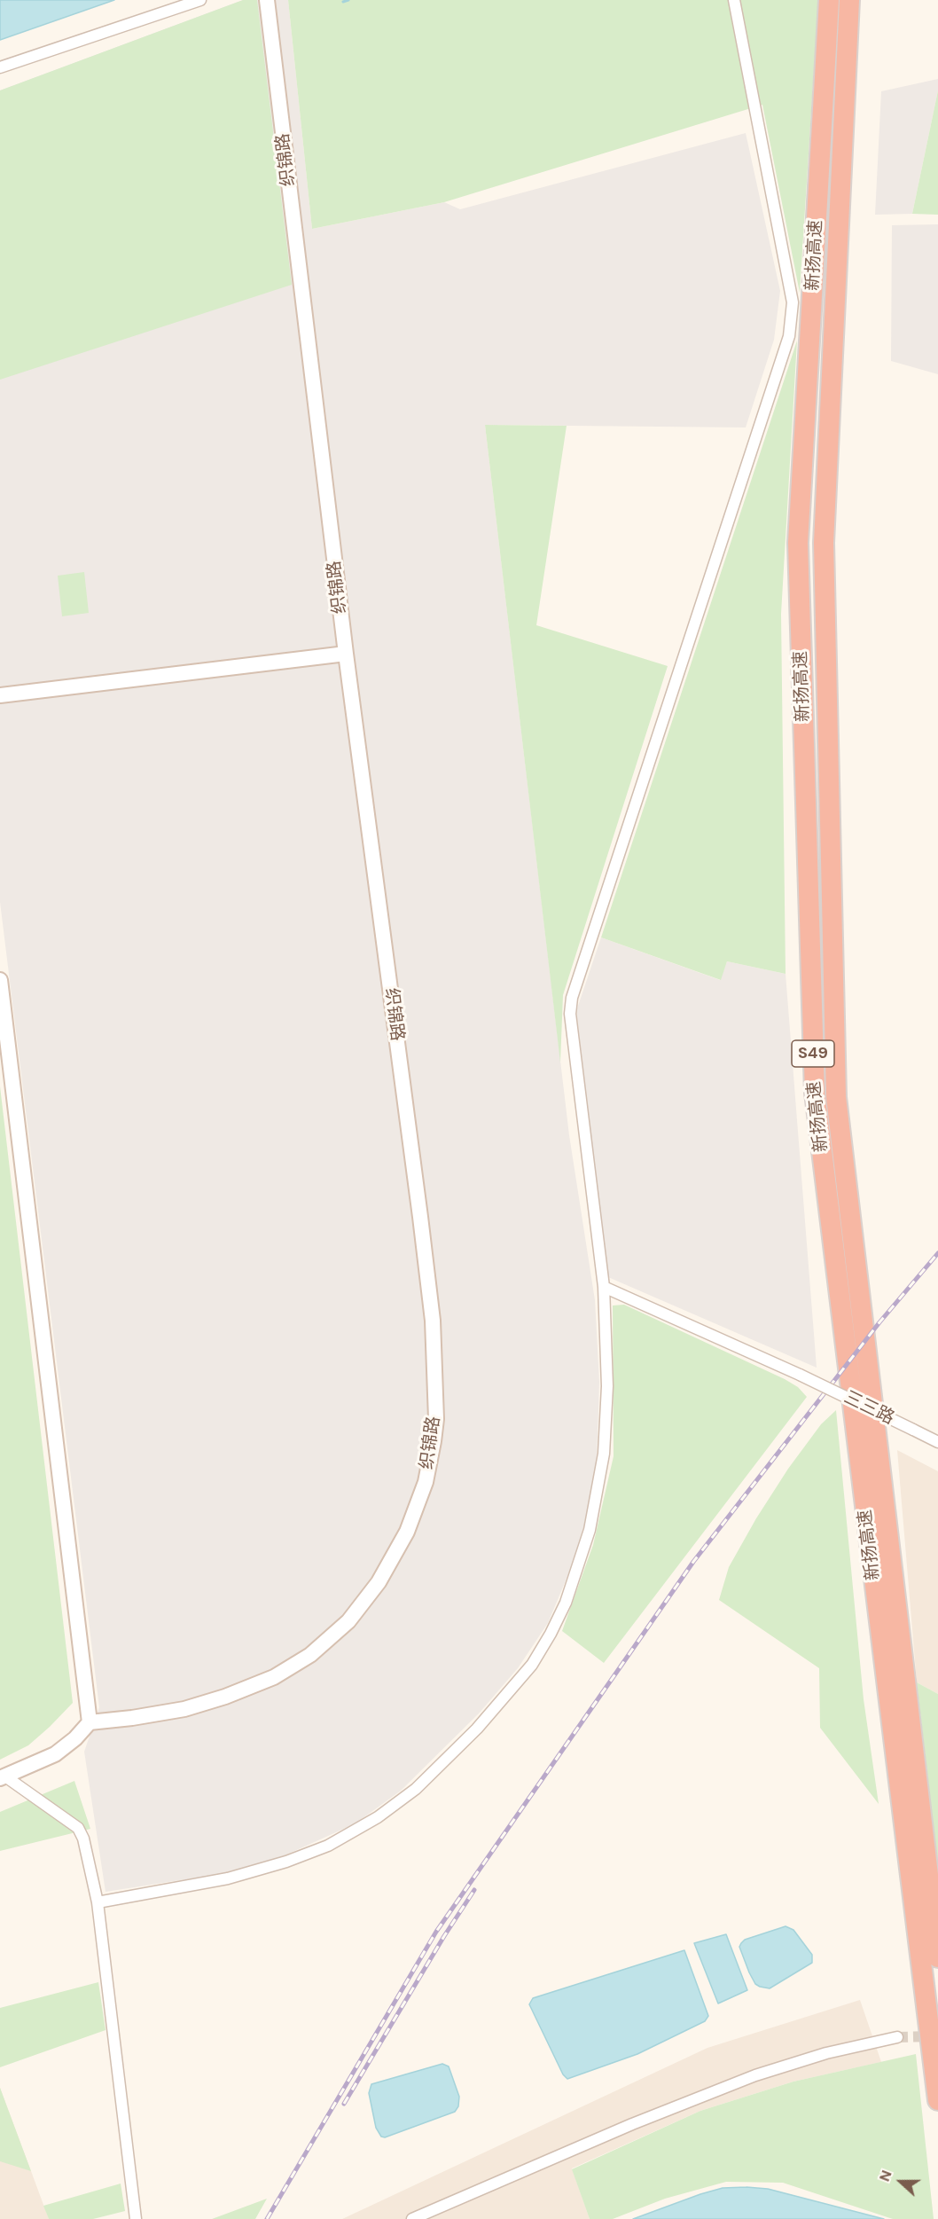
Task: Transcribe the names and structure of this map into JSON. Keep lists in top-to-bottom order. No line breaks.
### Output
{"streets":{"highway":["新扬高速","S49"],"street":["织锦路","三三路"]},"north":"left"}
